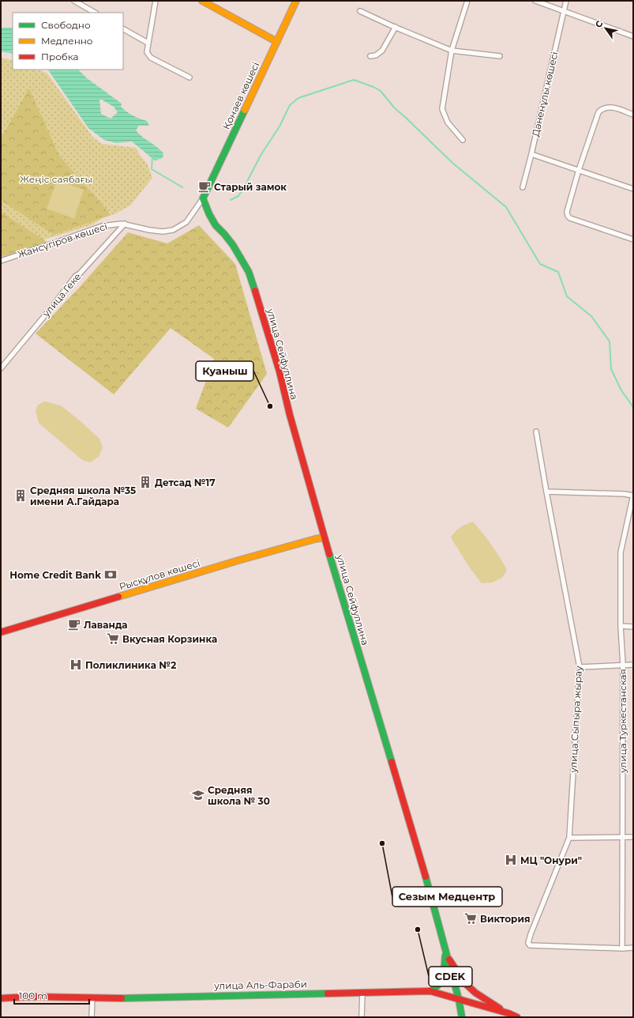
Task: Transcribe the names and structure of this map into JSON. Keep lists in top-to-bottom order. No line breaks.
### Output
{"streets":{"street":["Дәненұлы көшесі","Қонаев көшесі","Жансүгіров көшесі","улица Геке","улица Сейфуллина","Рысқұлов көшесі","улица Сыпыра жырау","улица Туркестанская","улица Аль-Фараби"]},"crossings":[["Қонаев көшесі","Жансүгіров көшесі"],["Қонаев көшесі","улица Сейфуллина"],["Жансүгіров көшесі","улица Геке"],["Жансүгіров көшесі","улица Сейфуллина"],["улица Сейфуллина","Рысқұлов көшесі"],["улица Сейфуллина","улица Аль-Фараби"],["улица Сыпыра жырау","улица Туркестанская"]],"parks":["Жеңіс саябағы"],"places":{"cafe":["Старый замок","Лаванда"],"other":["Куаныш","Сезым Медцентр","CDEK"],"building":["Детсад №17","Средняя школа №35 имени А.Гайдара"],"bank":["Home Credit Bank"],"supermarket":["Вкусная Корзинка","Виктория"],"hospital":["Поликлиника №2","МЦ \"Онури\""],"school or university":["Средняя школа № 30"]},"legend":["Свободно","Медленно","Пробка"],"scale_bar":"100 m","north":"top left"}
